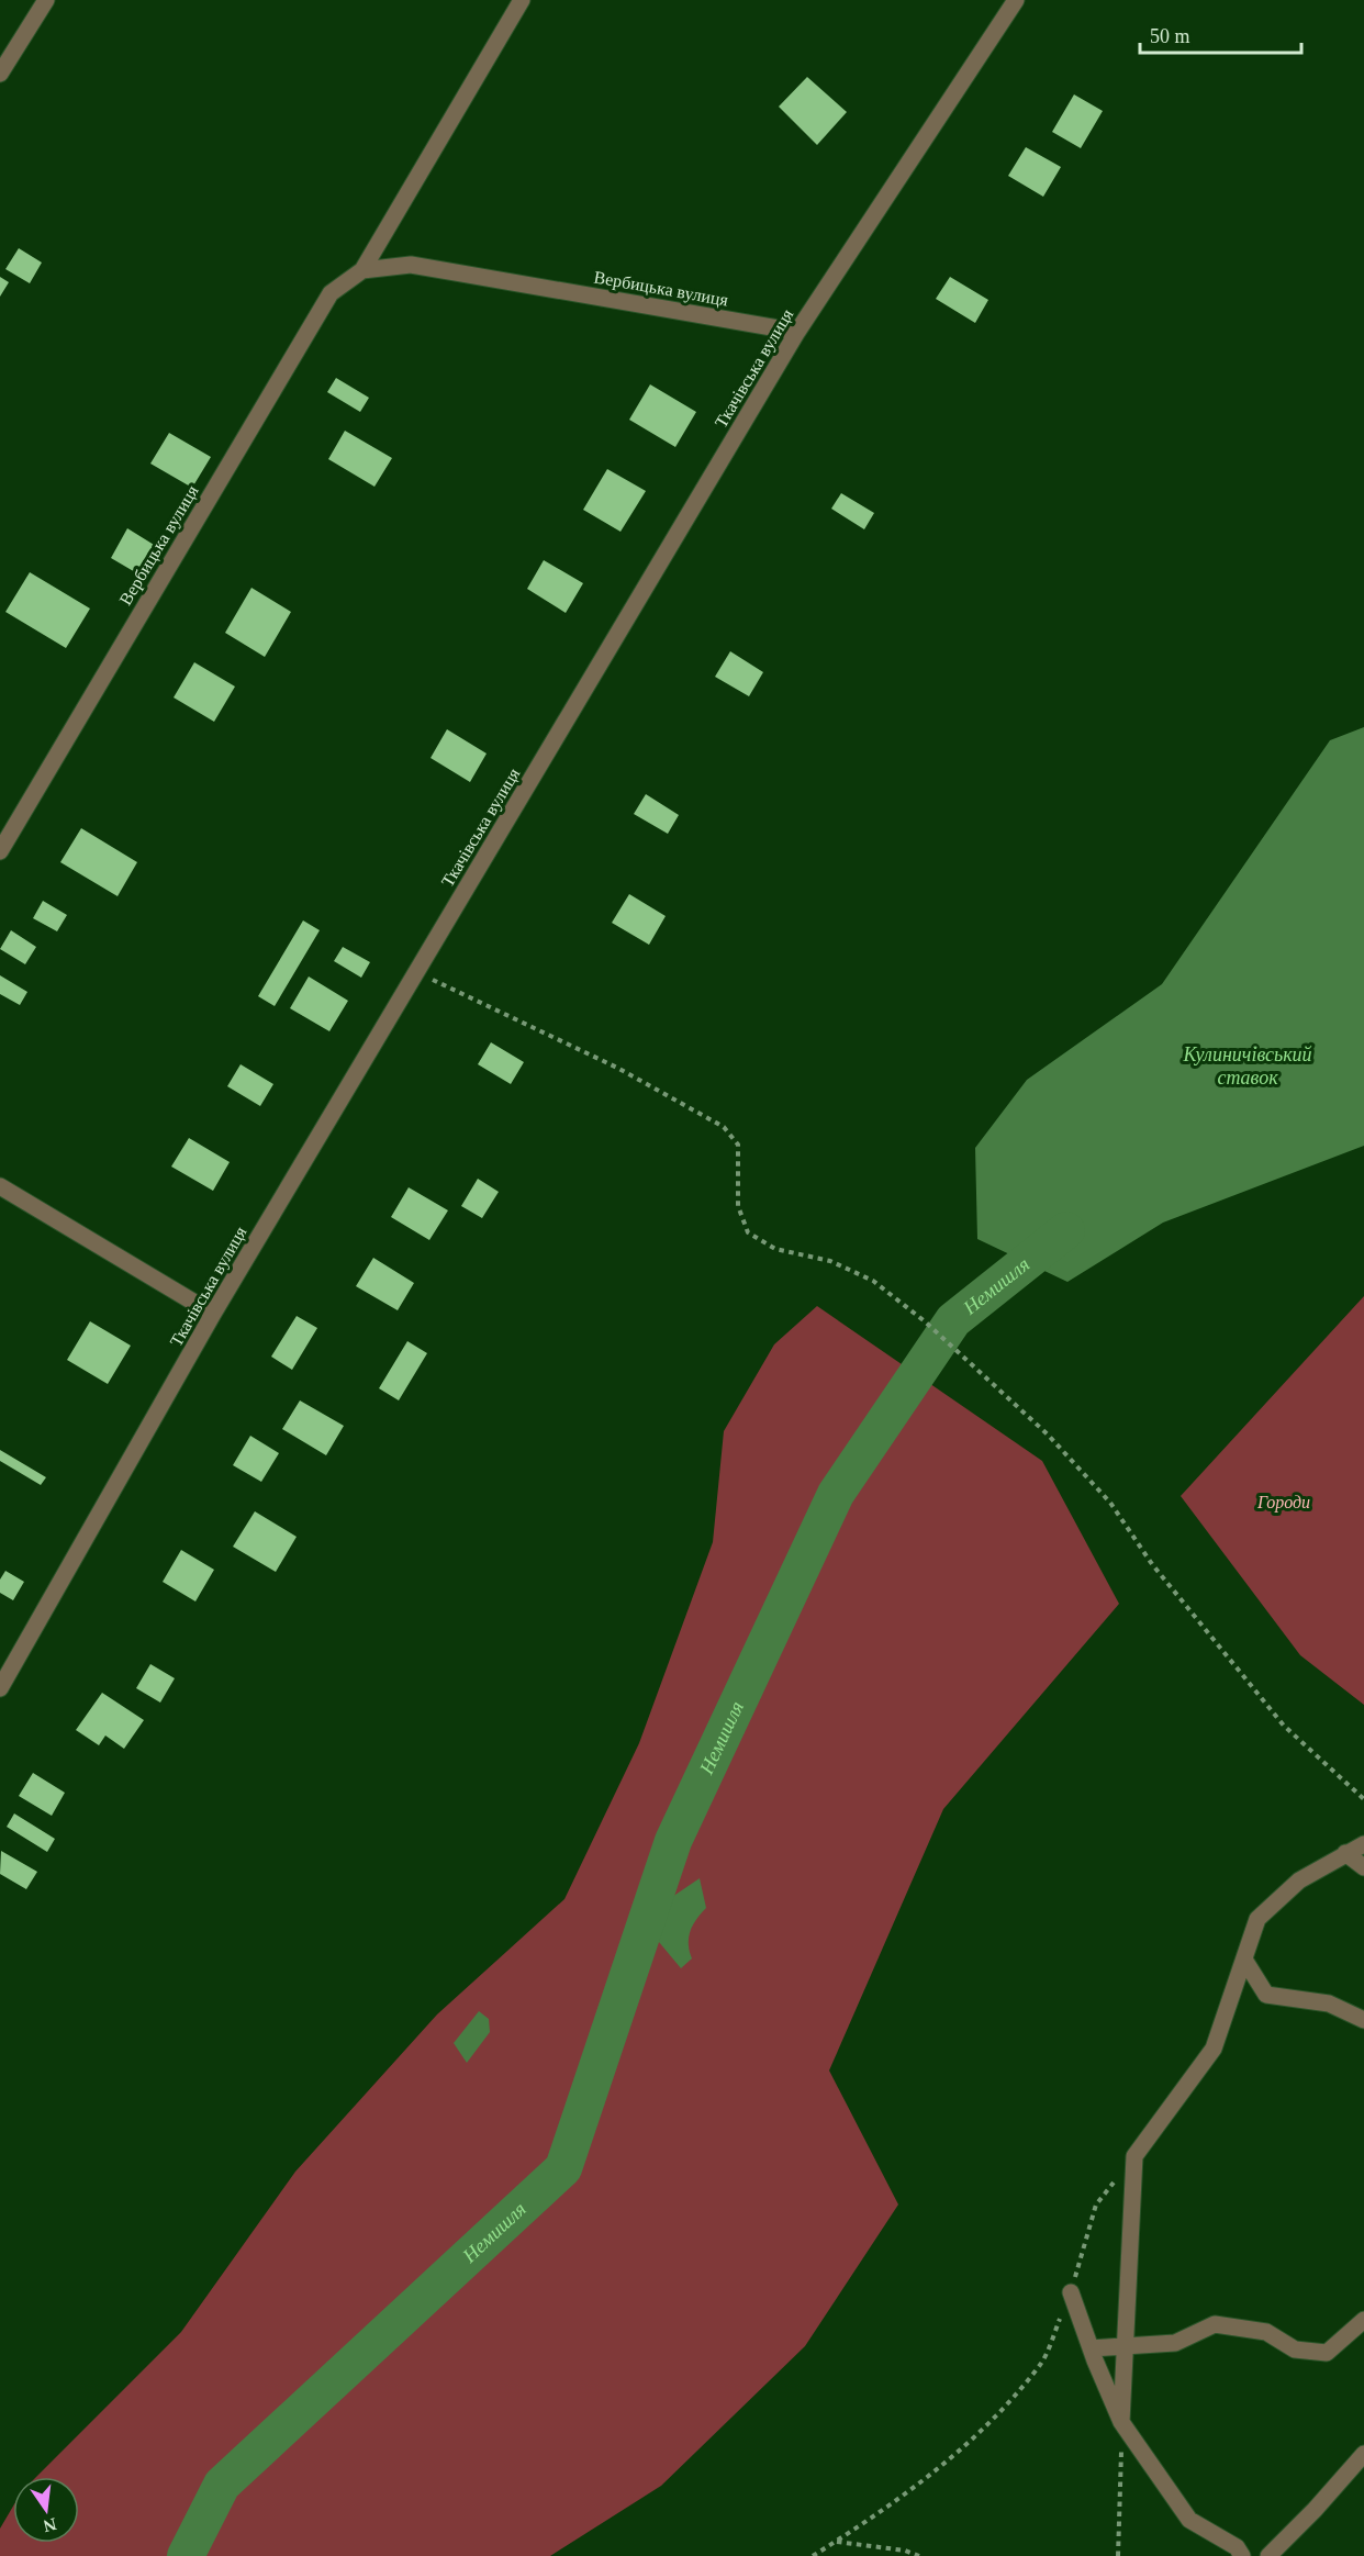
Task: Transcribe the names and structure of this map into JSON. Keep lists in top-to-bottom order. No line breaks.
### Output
{"streets":{"street":["Вербицька вулиця","Ткачівська вулиця"]},"crossings":[["Вербицька вулиця","Ткачівська вулиця"]],"water":["Кулиничівський ставок","Немишля"],"parks":["Городи"],"scale_bar":"50 m","north":"bottom"}
